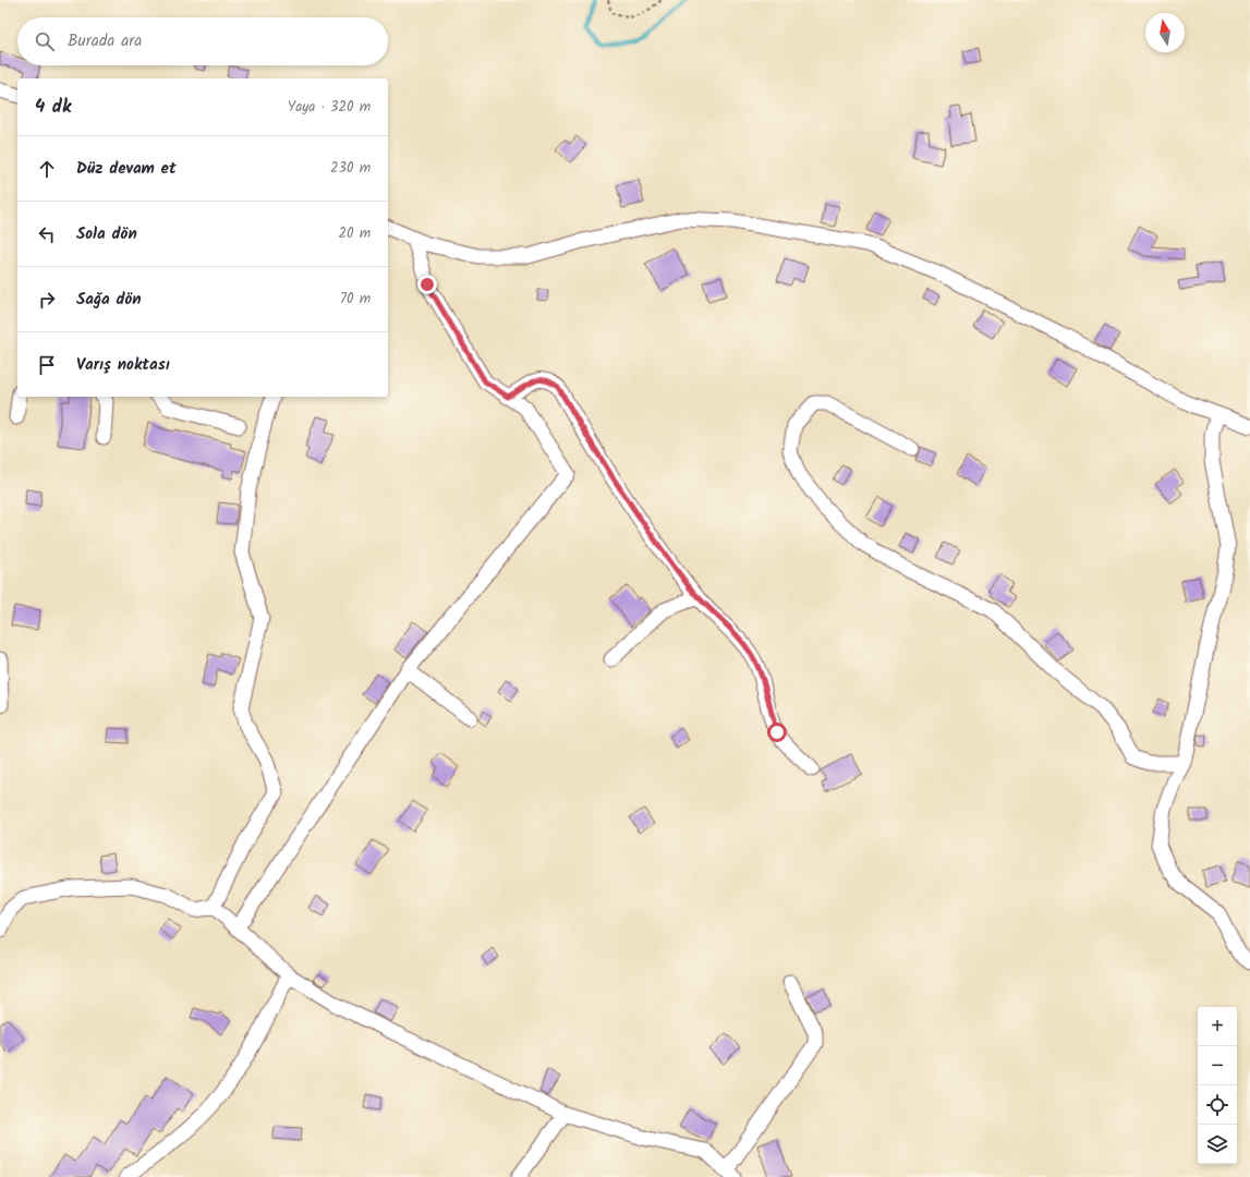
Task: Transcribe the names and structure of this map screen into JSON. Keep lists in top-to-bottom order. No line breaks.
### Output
{"north":"top","page":{"search":"Burada ara","heading":["4 dk","Yaya · 320 m"],"list":[["Düz devam et","230 m"],["Sola dön","20 m"],["Sağa dön","70 m"],"Varış noktası"],"map_buttons":["+","−"]}}
